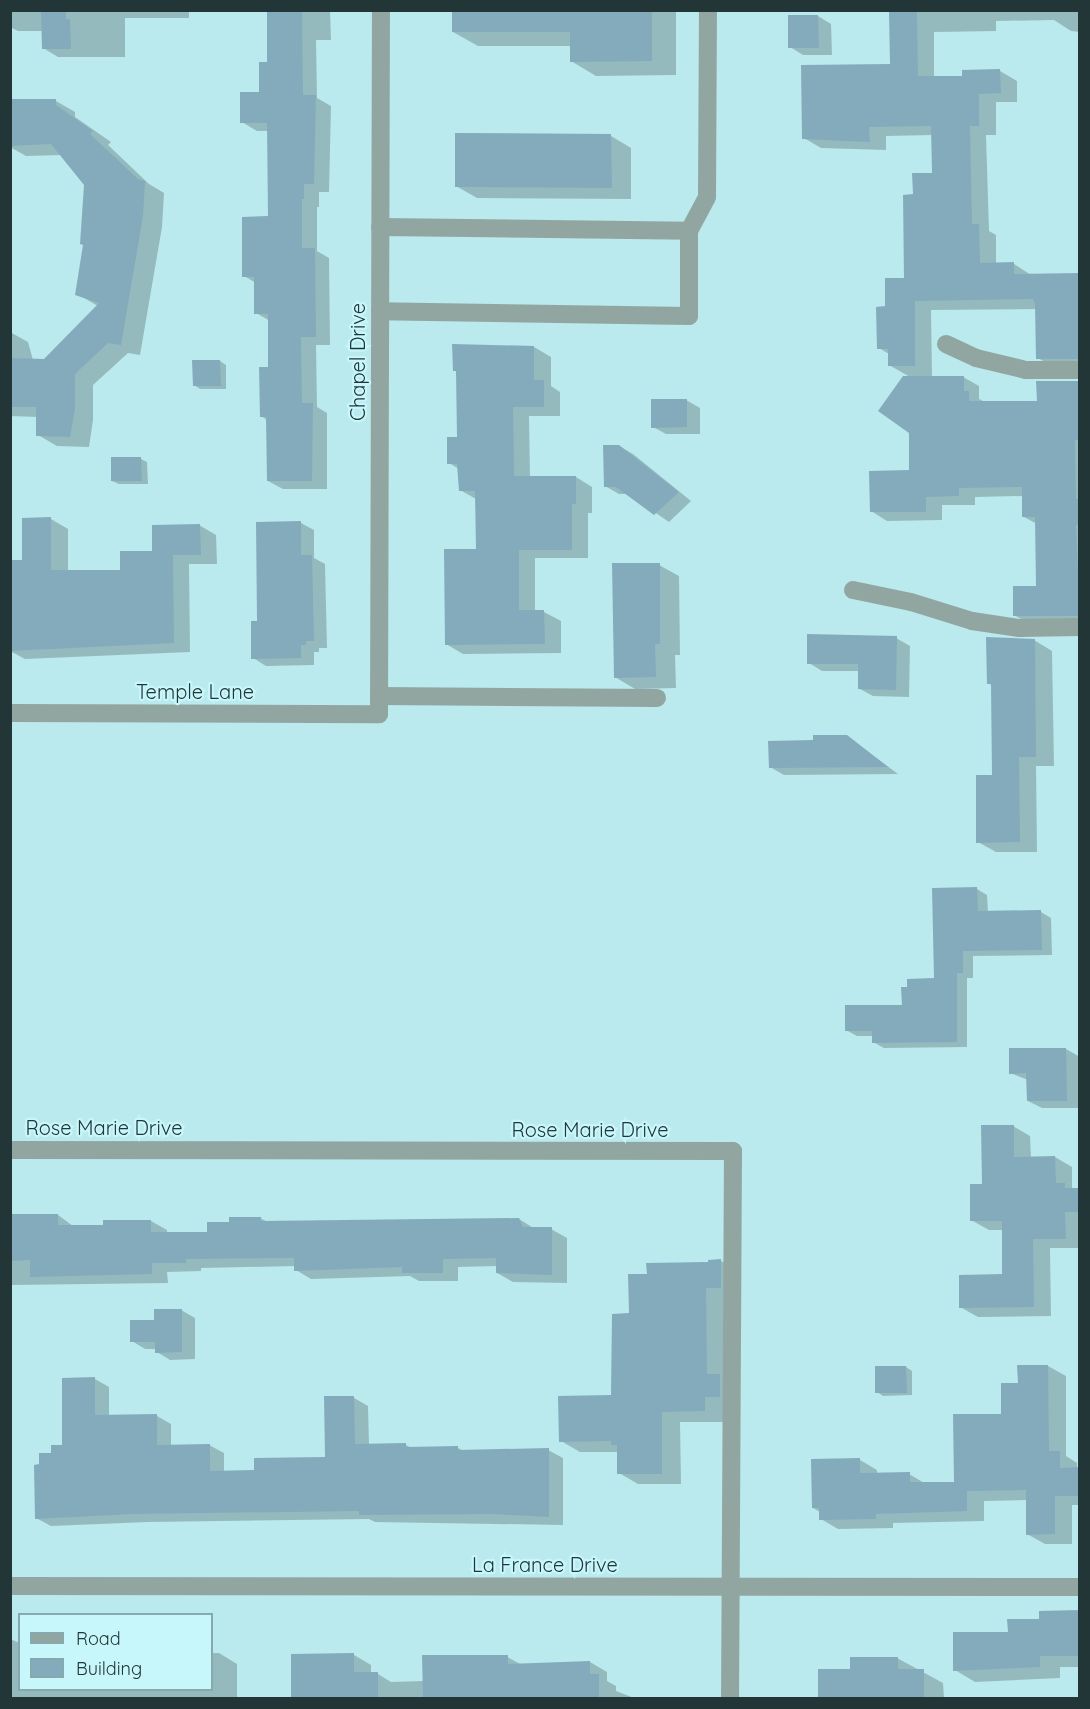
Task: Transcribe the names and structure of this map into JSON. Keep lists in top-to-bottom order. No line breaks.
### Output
{"streets":{"street":["Chapel Drive","Temple Lane","Rose Marie Drive","La France Drive"]},"crossings":[["Chapel Drive","Temple Lane"],["Rose Marie Drive","La France Drive"]],"legend":["Road","Building"]}
